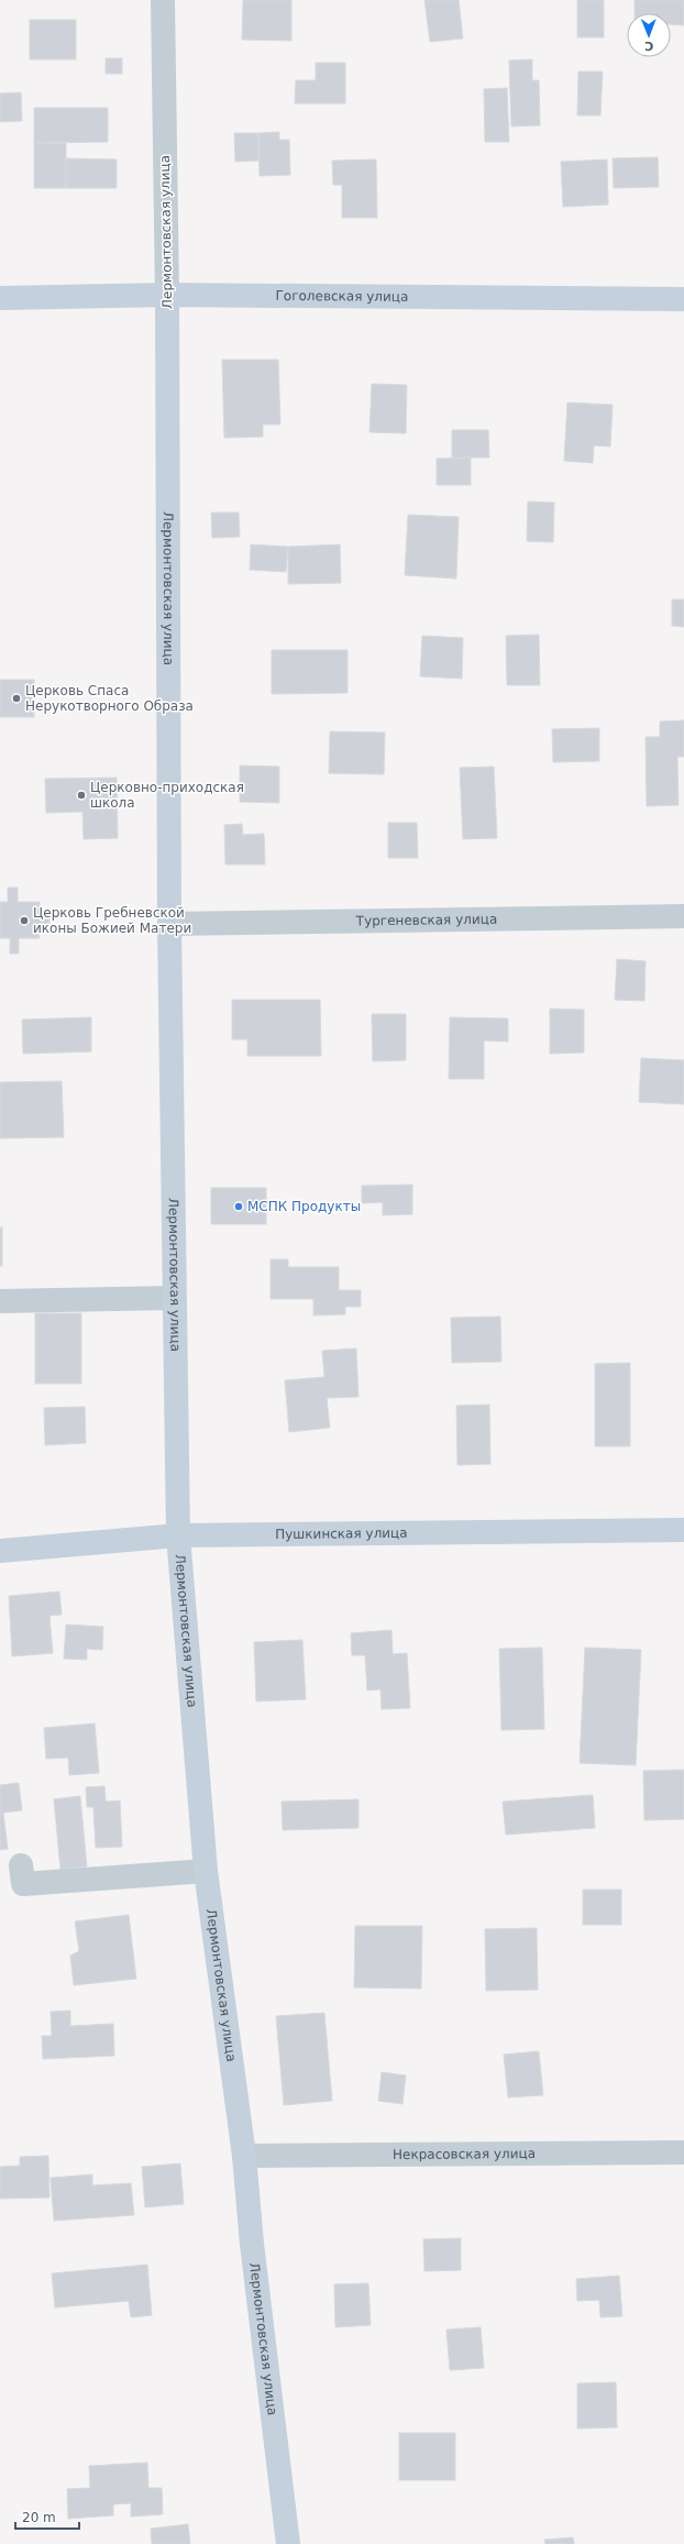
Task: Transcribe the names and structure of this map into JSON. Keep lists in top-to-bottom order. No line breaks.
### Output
{"streets":{"street":["Лермонтовская улица","Гоголевская улица","Тургеневская улица","Пушкинская улица","Некрасовская улица"]},"crossings":[["Лермонтовская улица","Гоголевская улица"],["Лермонтовская улица","Тургеневская улица"],["Лермонтовская улица","Пушкинская улица"],["Лермонтовская улица","Некрасовская улица"]],"places":["Церковь Спаса Нерукотворного Образа","Церковно-приходская школа","Церковь Гребневской иконы Божией Матери","МСПК Продукты"],"scale_bar":"20 m","north":"bottom"}
